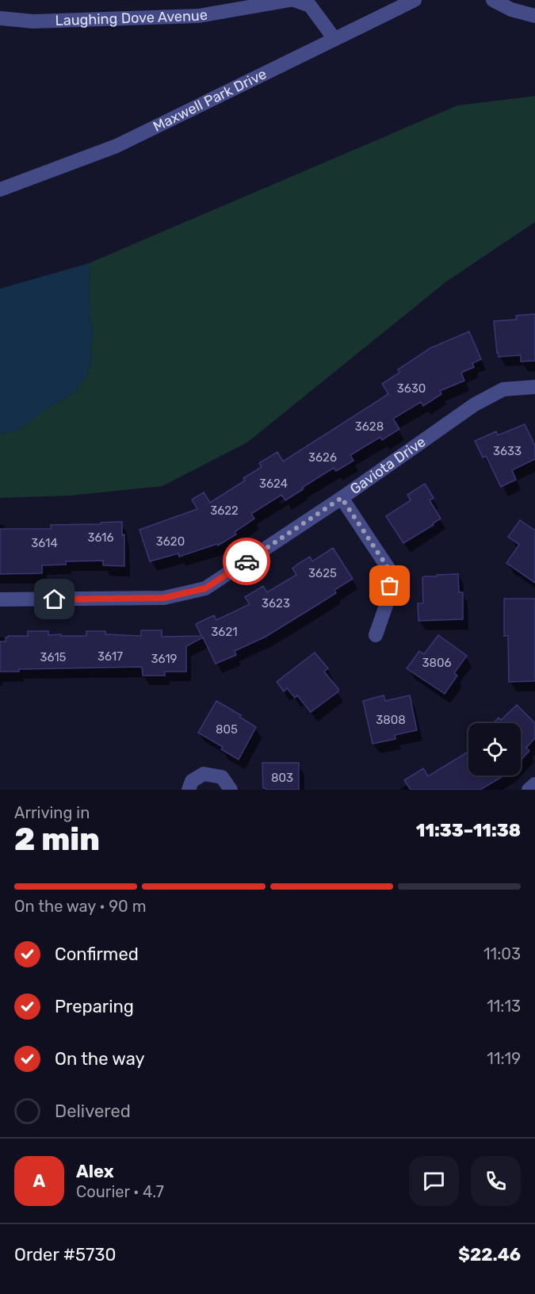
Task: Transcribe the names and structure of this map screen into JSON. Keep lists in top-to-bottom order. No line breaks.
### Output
{"streets":{"street":["Laughing Dove Avenue","Maxwell Park Drive","Gaviota Drive"]},"house_numbers":["3630","3628","3633","3626","3624","3622","3616","3620","3614","3625","3623","3621","3617","3615","3619","3806","3808","805","803"],"page":{"heading":["2 min","Arriving in","11:33–11:38"],"panel":["Alex","Courier · 4.7","Order #5730","$22.46"],"bar":"On the way · 90 m","list":[["Confirmed","11:03"],["Preparing","11:13"],["On the way","11:19"],"Delivered"],"round":"A"}}
